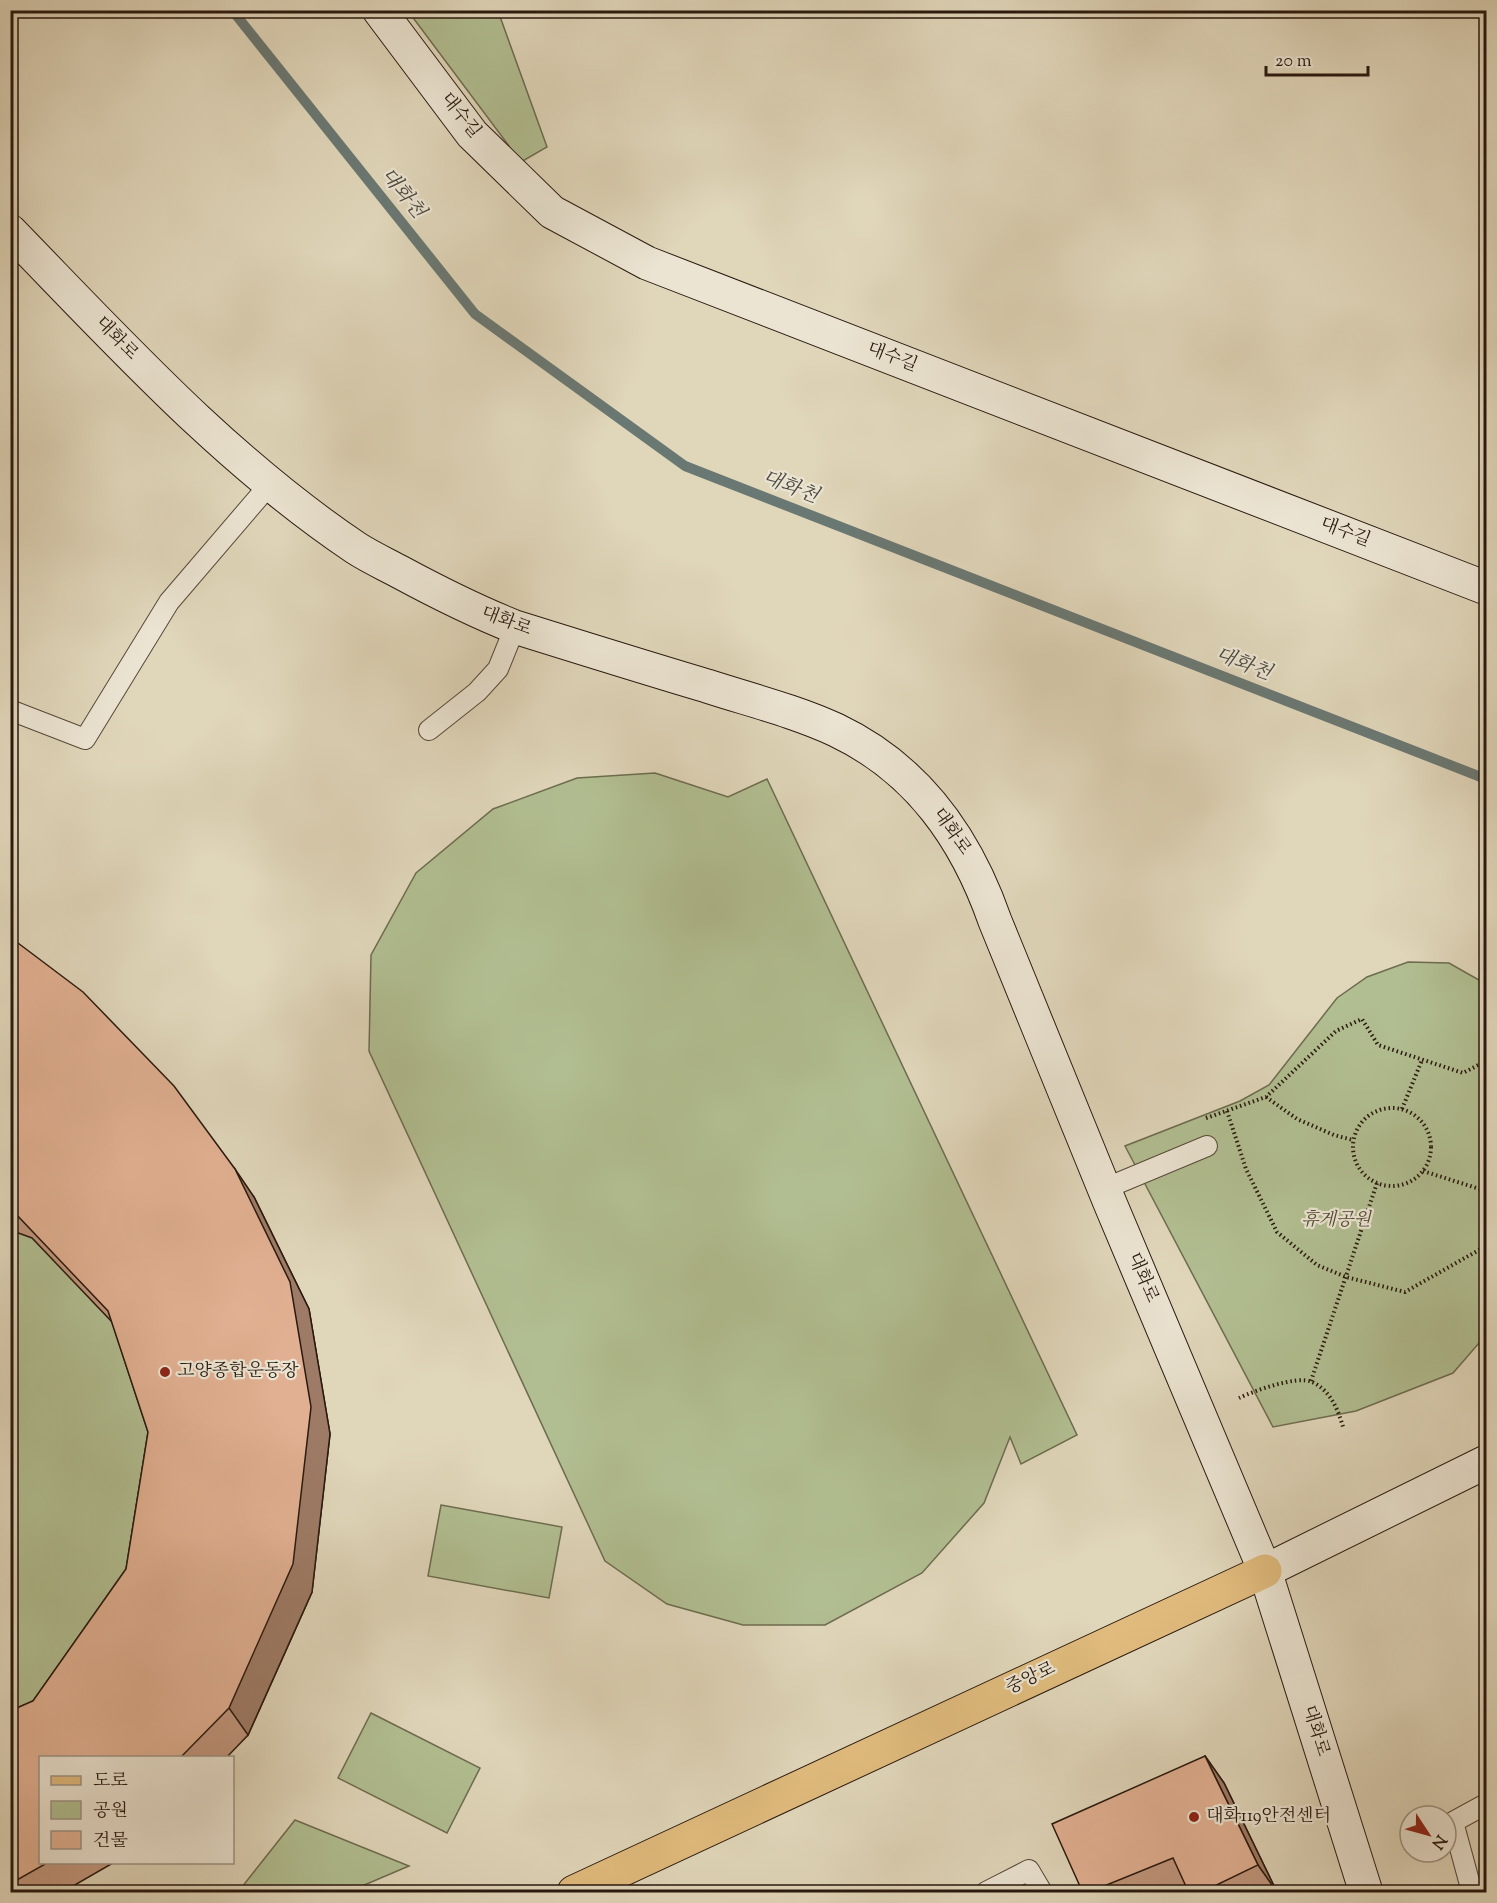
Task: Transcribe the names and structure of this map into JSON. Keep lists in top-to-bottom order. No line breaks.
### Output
{"streets":{"main road":["중앙로"],"street":["대수길","대화로"]},"crossings":[["대화로","중앙로"]],"water":["대화천"],"parks":["휴게공원"],"places":["고양종합운동장","대화119안전센터"],"legend":["도로","공원","건물"],"scale_bar":"20 m","north":"bottom right"}
